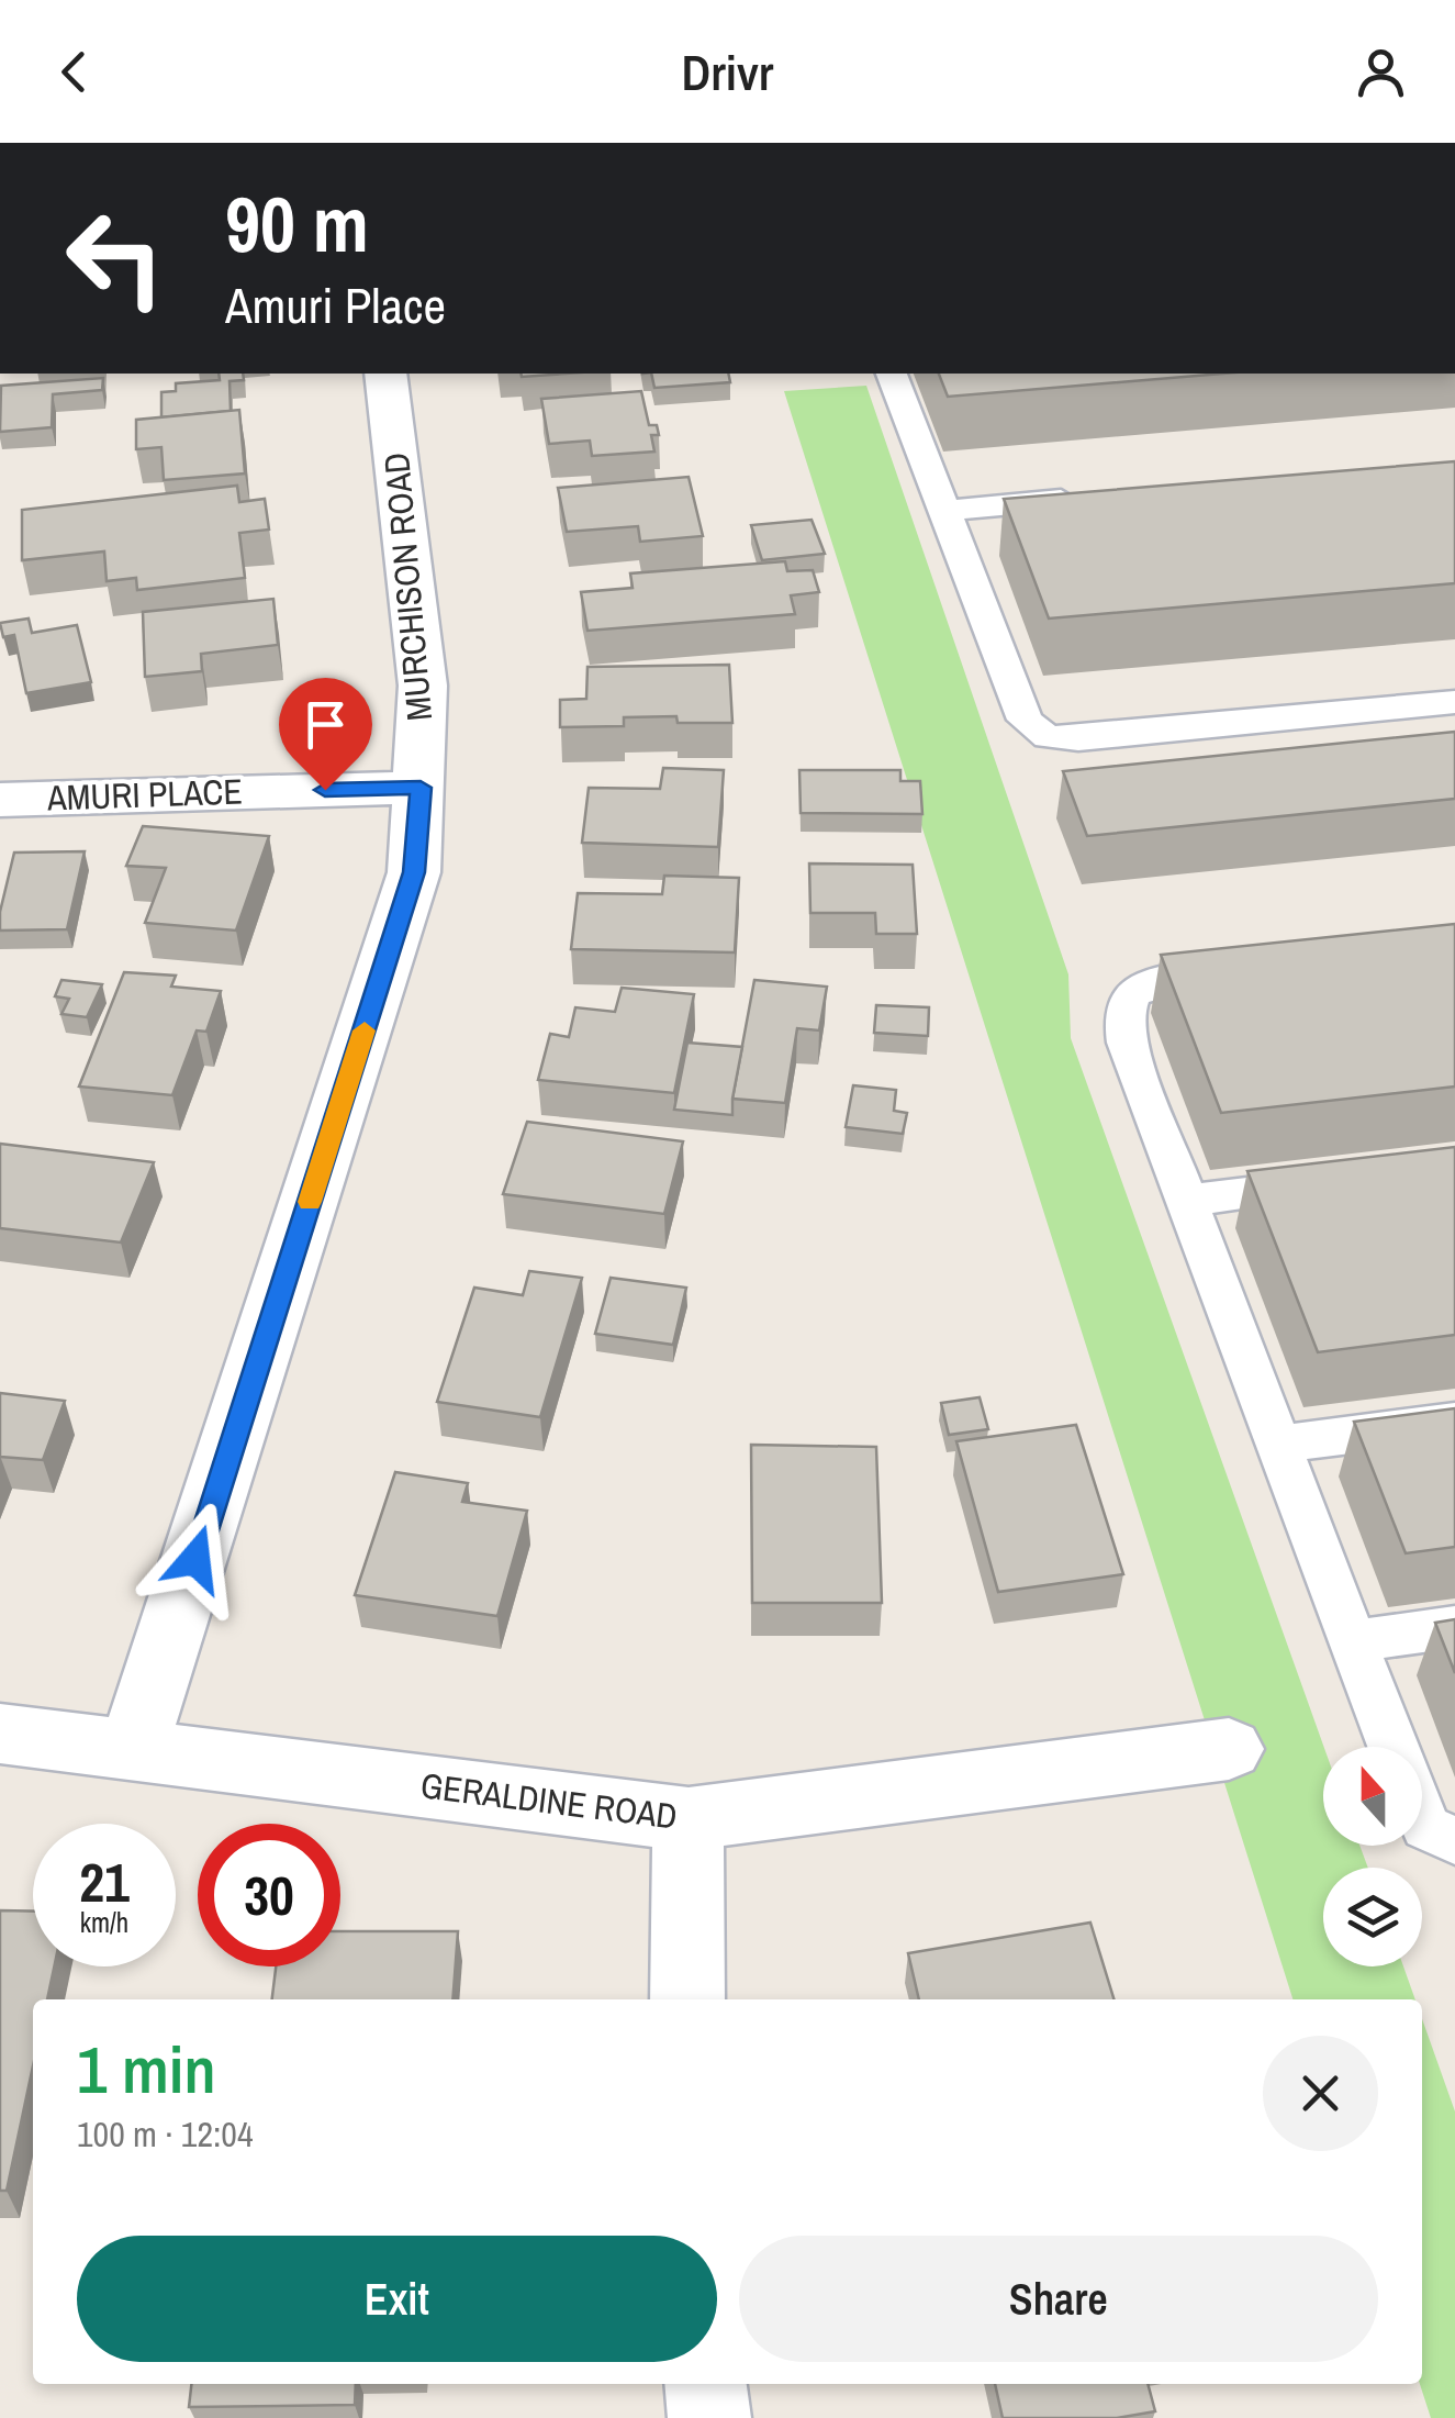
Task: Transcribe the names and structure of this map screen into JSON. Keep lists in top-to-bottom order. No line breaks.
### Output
{"streets":{"street":["MURCHISON ROAD","AMURI PLACE","GERALDINE ROAD"]},"crossings":[["MURCHISON ROAD","AMURI PLACE"],["MURCHISON ROAD","GERALDINE ROAD"]],"north":"top","page":{"header":"Drivr","turn":["90 m","Amuri Place"],"speed":"21 km/h","limit":"30","heading":["1 min","100 m · 12:04"],"buttons":["Exit","Share"]}}
